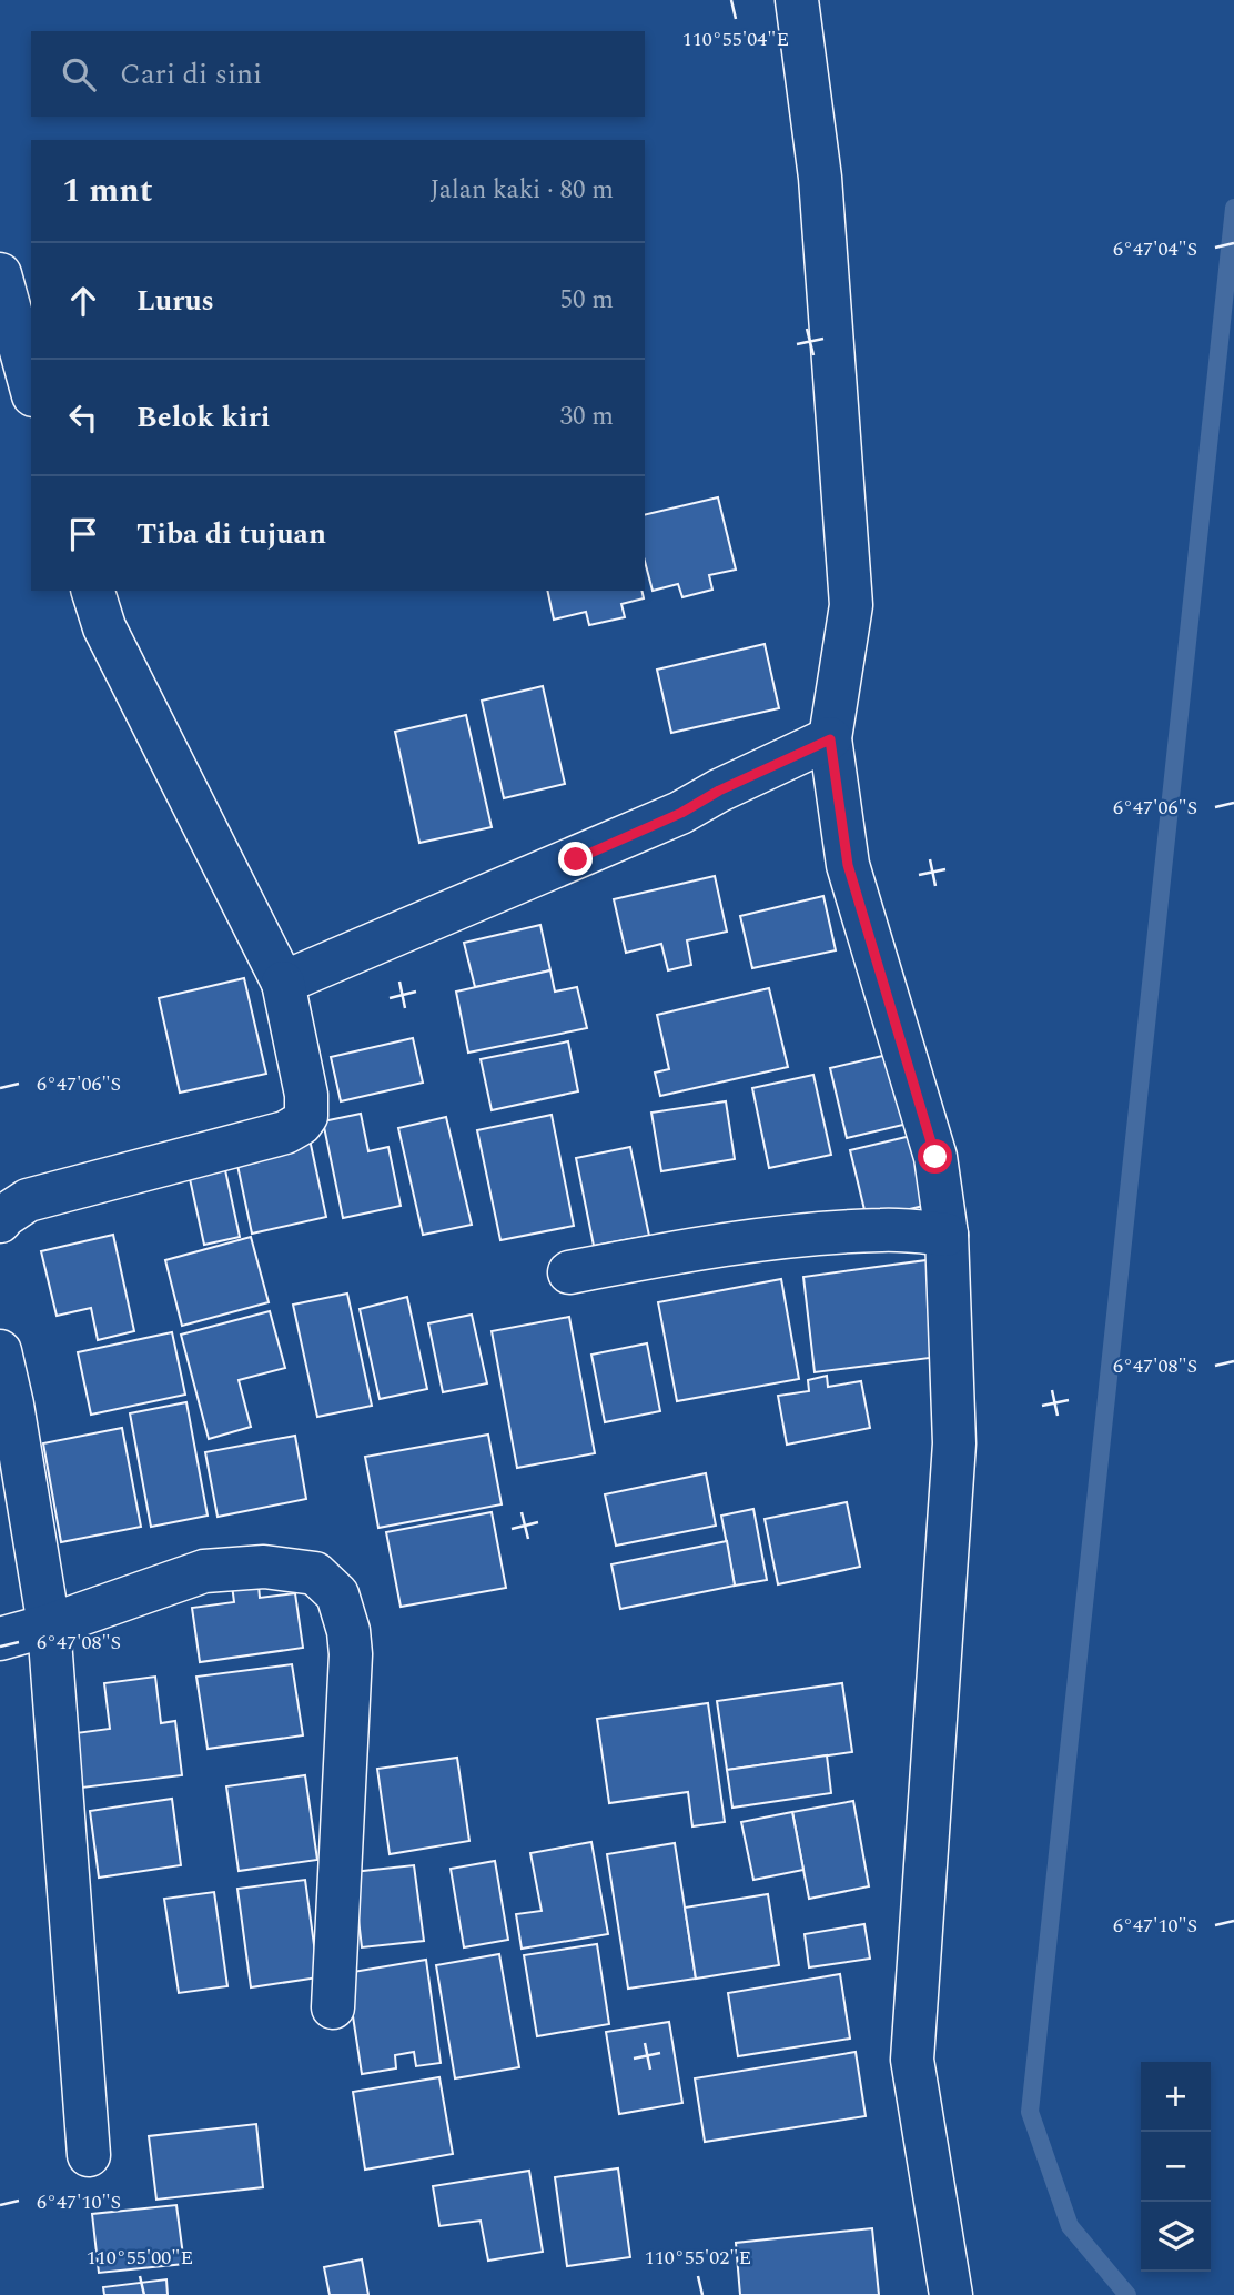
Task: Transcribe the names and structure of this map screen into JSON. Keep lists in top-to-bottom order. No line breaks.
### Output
{"page":{"search":"Cari di sini","heading":["1 mnt","Jalan kaki · 80 m"],"list":[["Lurus","50 m"],["Belok kiri","30 m"],"Tiba di tujuan"],"map_buttons":["+","−"]},"coordinates":["110°55'04\"E","6°47'04\"S","6°47'06\"S","6°47'08\"S","6°47'10\"S","110°55'00\"E","110°55'02\"E"]}
